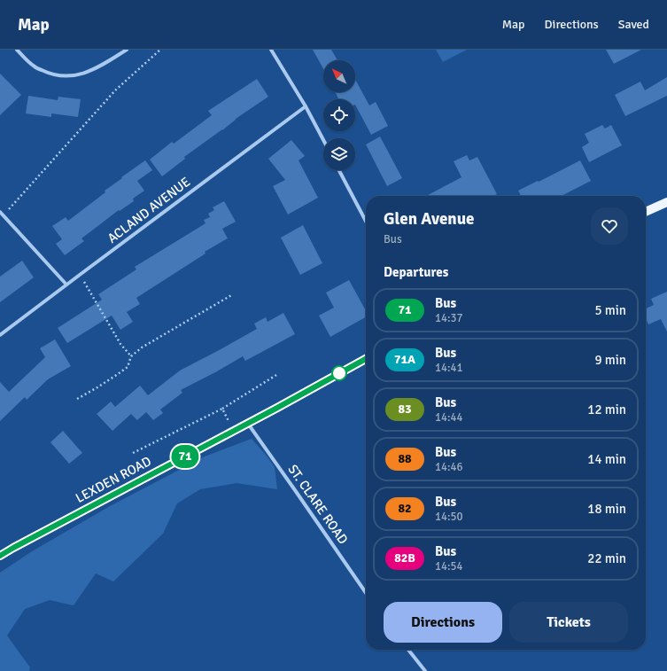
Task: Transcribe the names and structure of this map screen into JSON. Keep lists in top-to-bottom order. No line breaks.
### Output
{"streets":{"main road":["LEXDEN ROAD"],"street":["ACLAND AVENUE","ST. CLARE ROAD"]},"crossings":[["LEXDEN ROAD","ST. CLARE ROAD"]],"lines":["bus line 71"],"north":"top left","page":{"header":"Map","nav":["Map","Directions","Saved"],"on_map":"71","heading":[["Glen Avenue","Bus"],"Departures"],"list":[{"mark":"71","name":"Bus","note":"14:37","value":"5 min"},{"mark":"71A","name":"Bus","note":"14:41","value":"9 min"},{"mark":"83","name":"Bus","note":"14:44","value":"12 min"},{"mark":"88","name":"Bus","note":"14:46","value":"14 min"},{"mark":"82","name":"Bus","note":"14:50","value":"18 min"},{"mark":"82B","name":"Bus","note":"14:54","value":"22 min"}],"buttons":["Directions","Tickets"]}}
